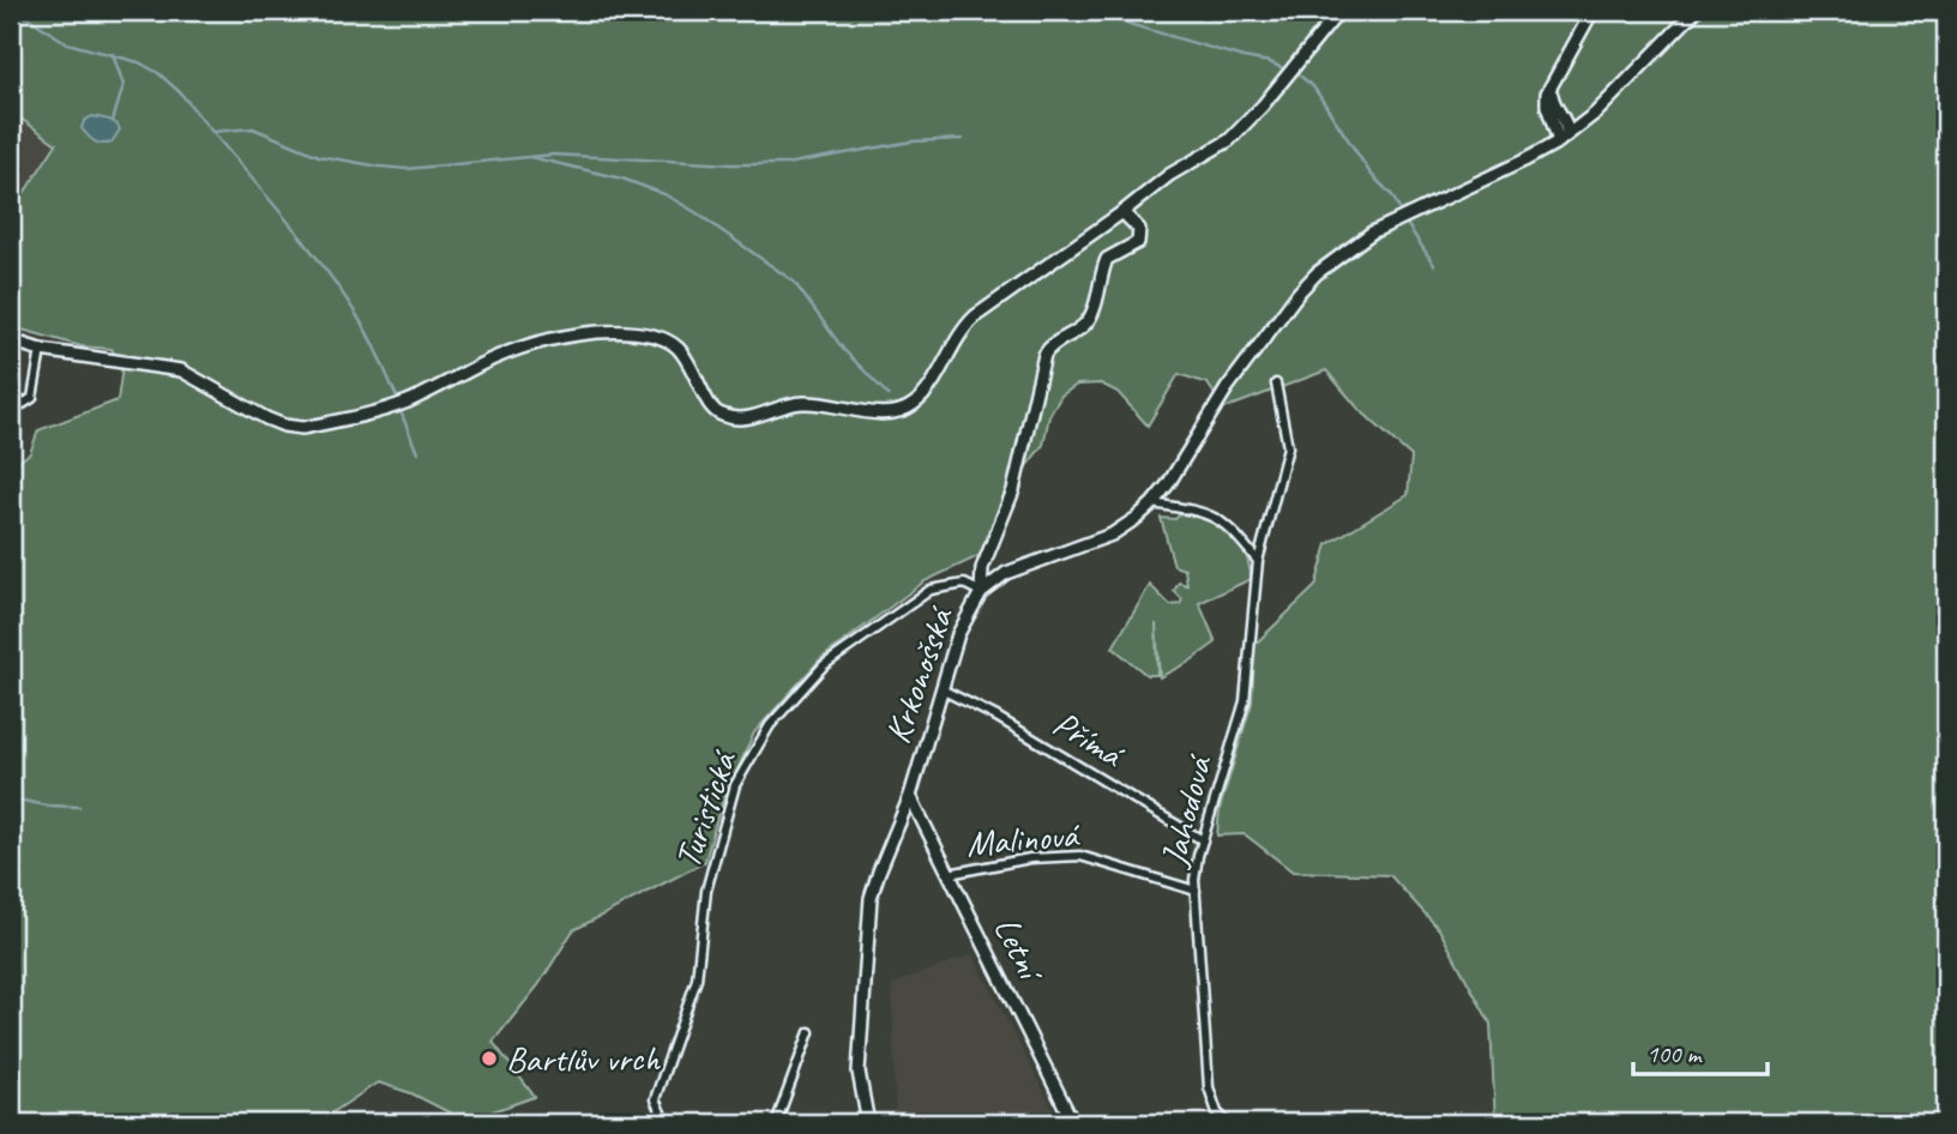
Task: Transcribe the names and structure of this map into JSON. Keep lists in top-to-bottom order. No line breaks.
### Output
{"streets":{"street":["Krkonošská","Přímá","Turistická","Jahodová","Malinová","Letní"]},"crossings":[["Krkonošská","Přímá"],["Krkonošská","Turistická"],["Krkonošská","Letní"],["Přímá","Jahodová"],["Jahodová","Malinová"],["Malinová","Letní"]],"places":["Bartlův vrch"],"scale_bar":"100 m"}
